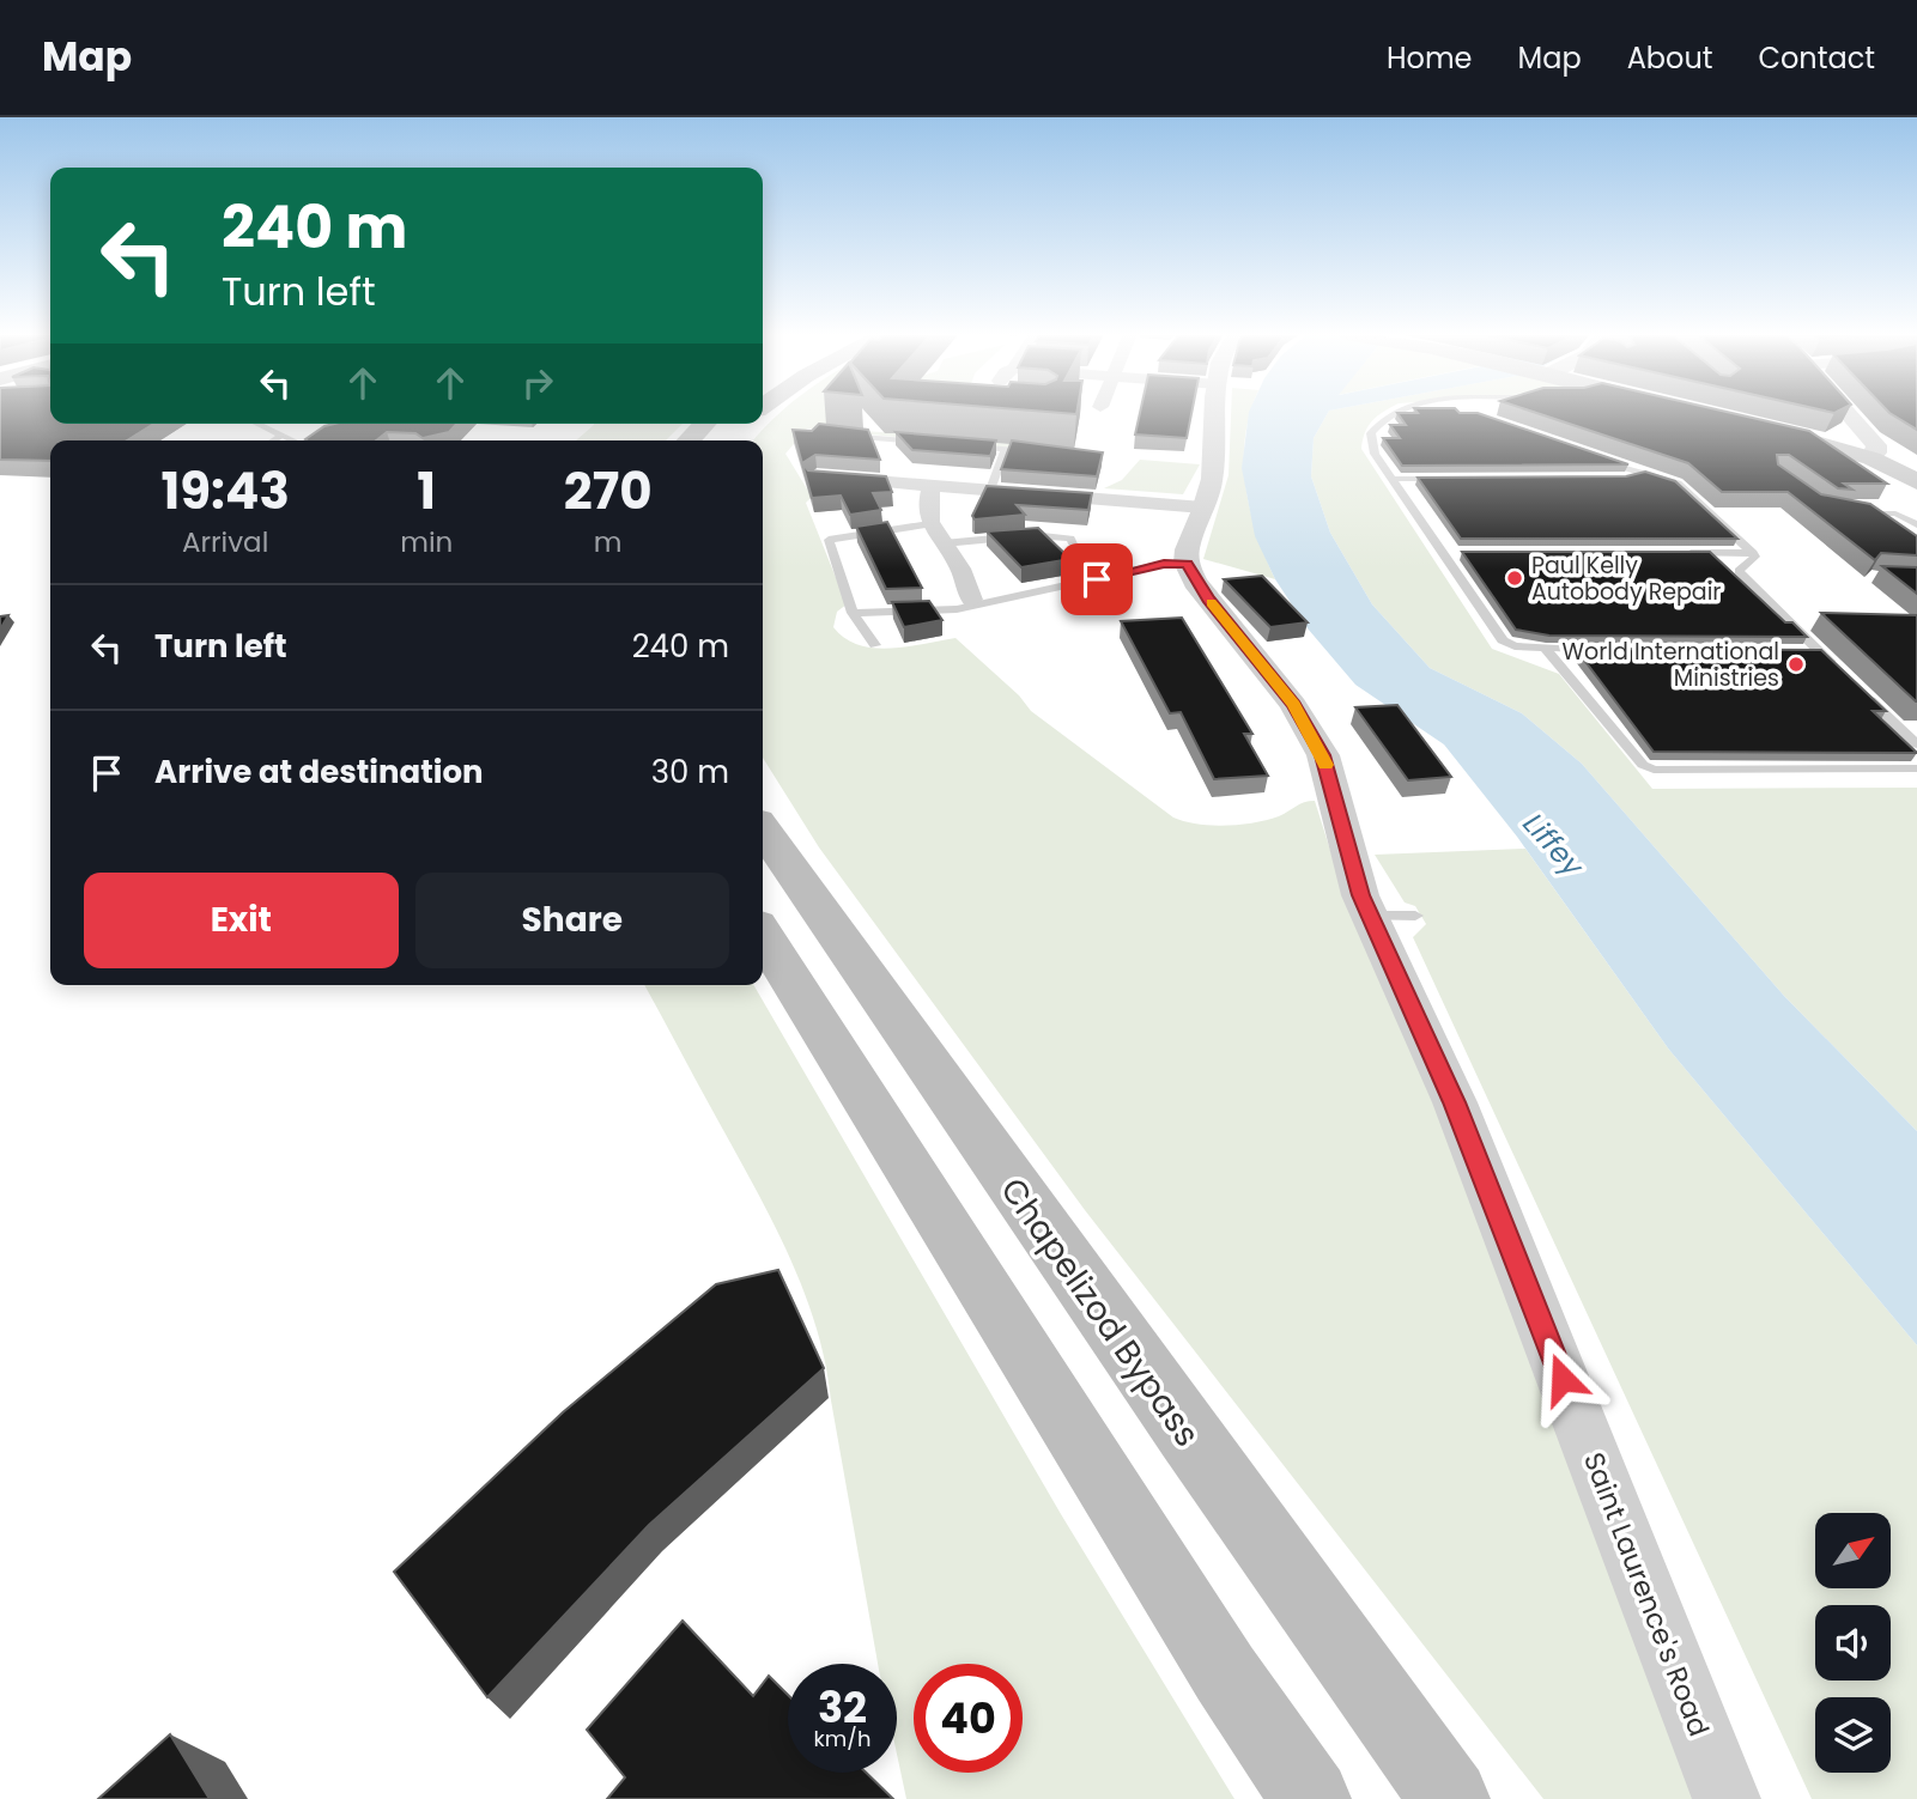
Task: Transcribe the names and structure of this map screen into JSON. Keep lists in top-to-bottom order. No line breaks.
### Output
{"streets":{"main road":["Chapelizod Bypass"],"street":["Saint Laurence's Road"]},"water":["Liffey"],"places":["Paul Kelly Autobody Repair","World International Ministries"],"north":"top right","page":{"header":"Map","nav":["Home","Map","About","Contact"],"turn":["240 m","Turn left"],"eta":["19:43","Arrival","1","min","270","m"],"list":[{"name":"Turn left","value":"240 m"},{"name":"Arrive at destination","value":"30 m"}],"buttons":["Exit","Share"],"speed":"32 km/h","limit":"40"}}
